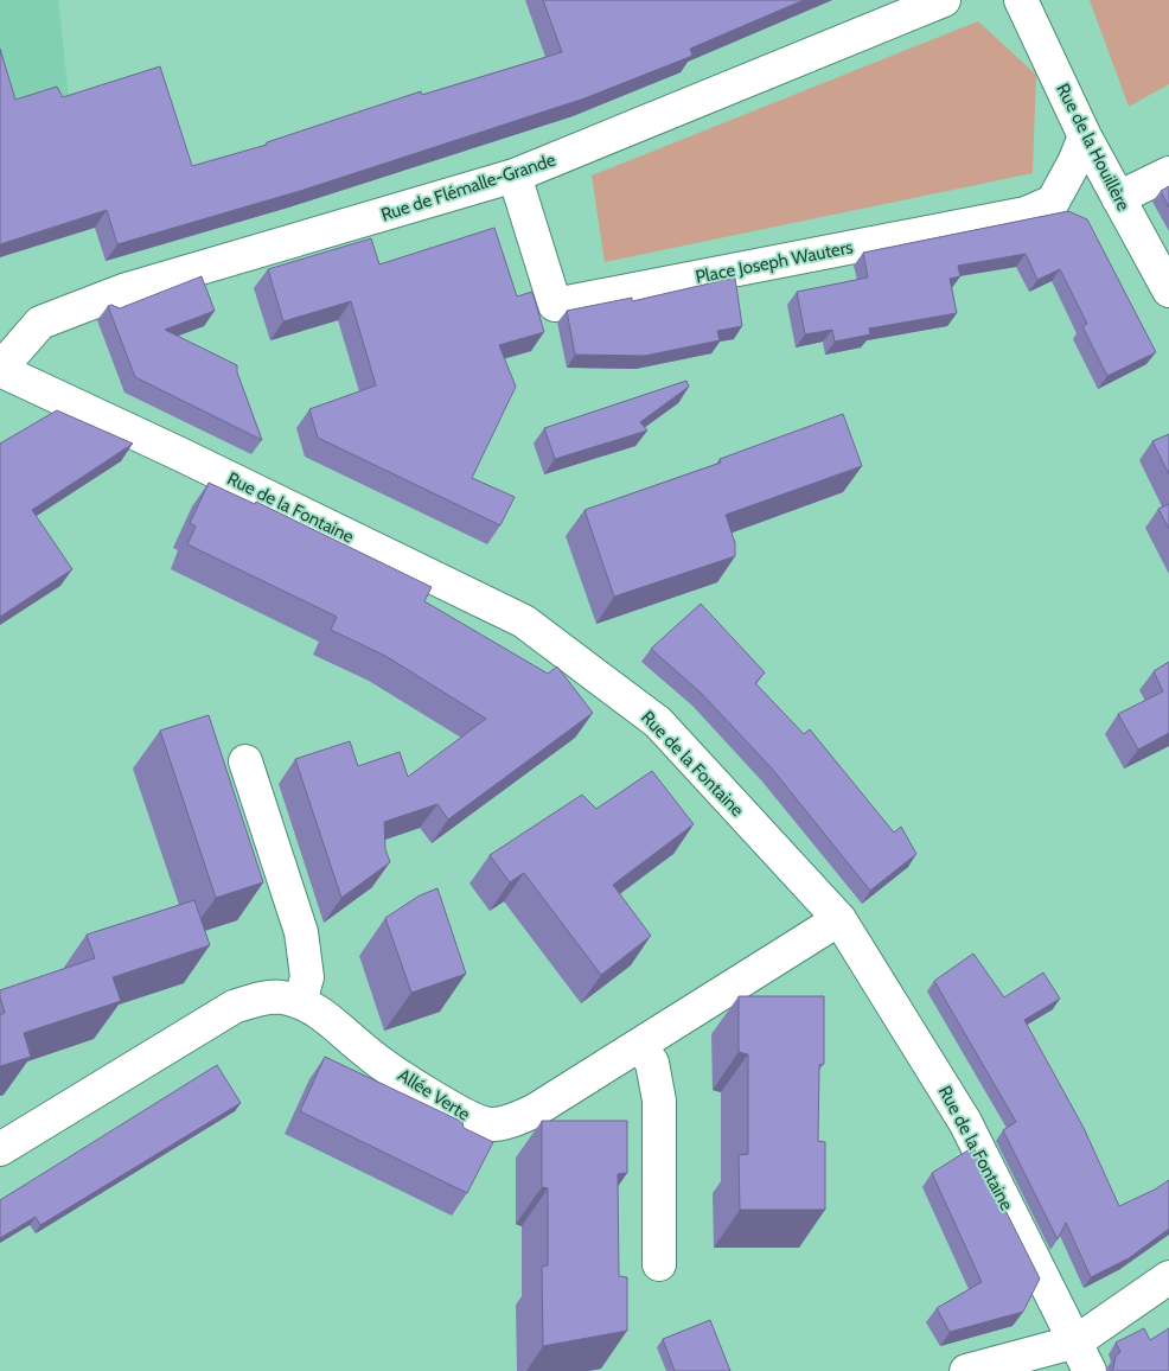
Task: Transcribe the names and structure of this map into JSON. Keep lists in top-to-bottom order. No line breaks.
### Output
{"streets":{"street":["Rue de la Houillère","Rue de Flémalle-Grande","Place Joseph Wauters","Rue de la Fontaine","Allée Verte"]},"crossings":[["Rue de la Houillère","Place Joseph Wauters"],["Rue de Flémalle-Grande","Place Joseph Wauters"],["Rue de Flémalle-Grande","Rue de la Fontaine"],["Rue de la Fontaine","Allée Verte"]]}
